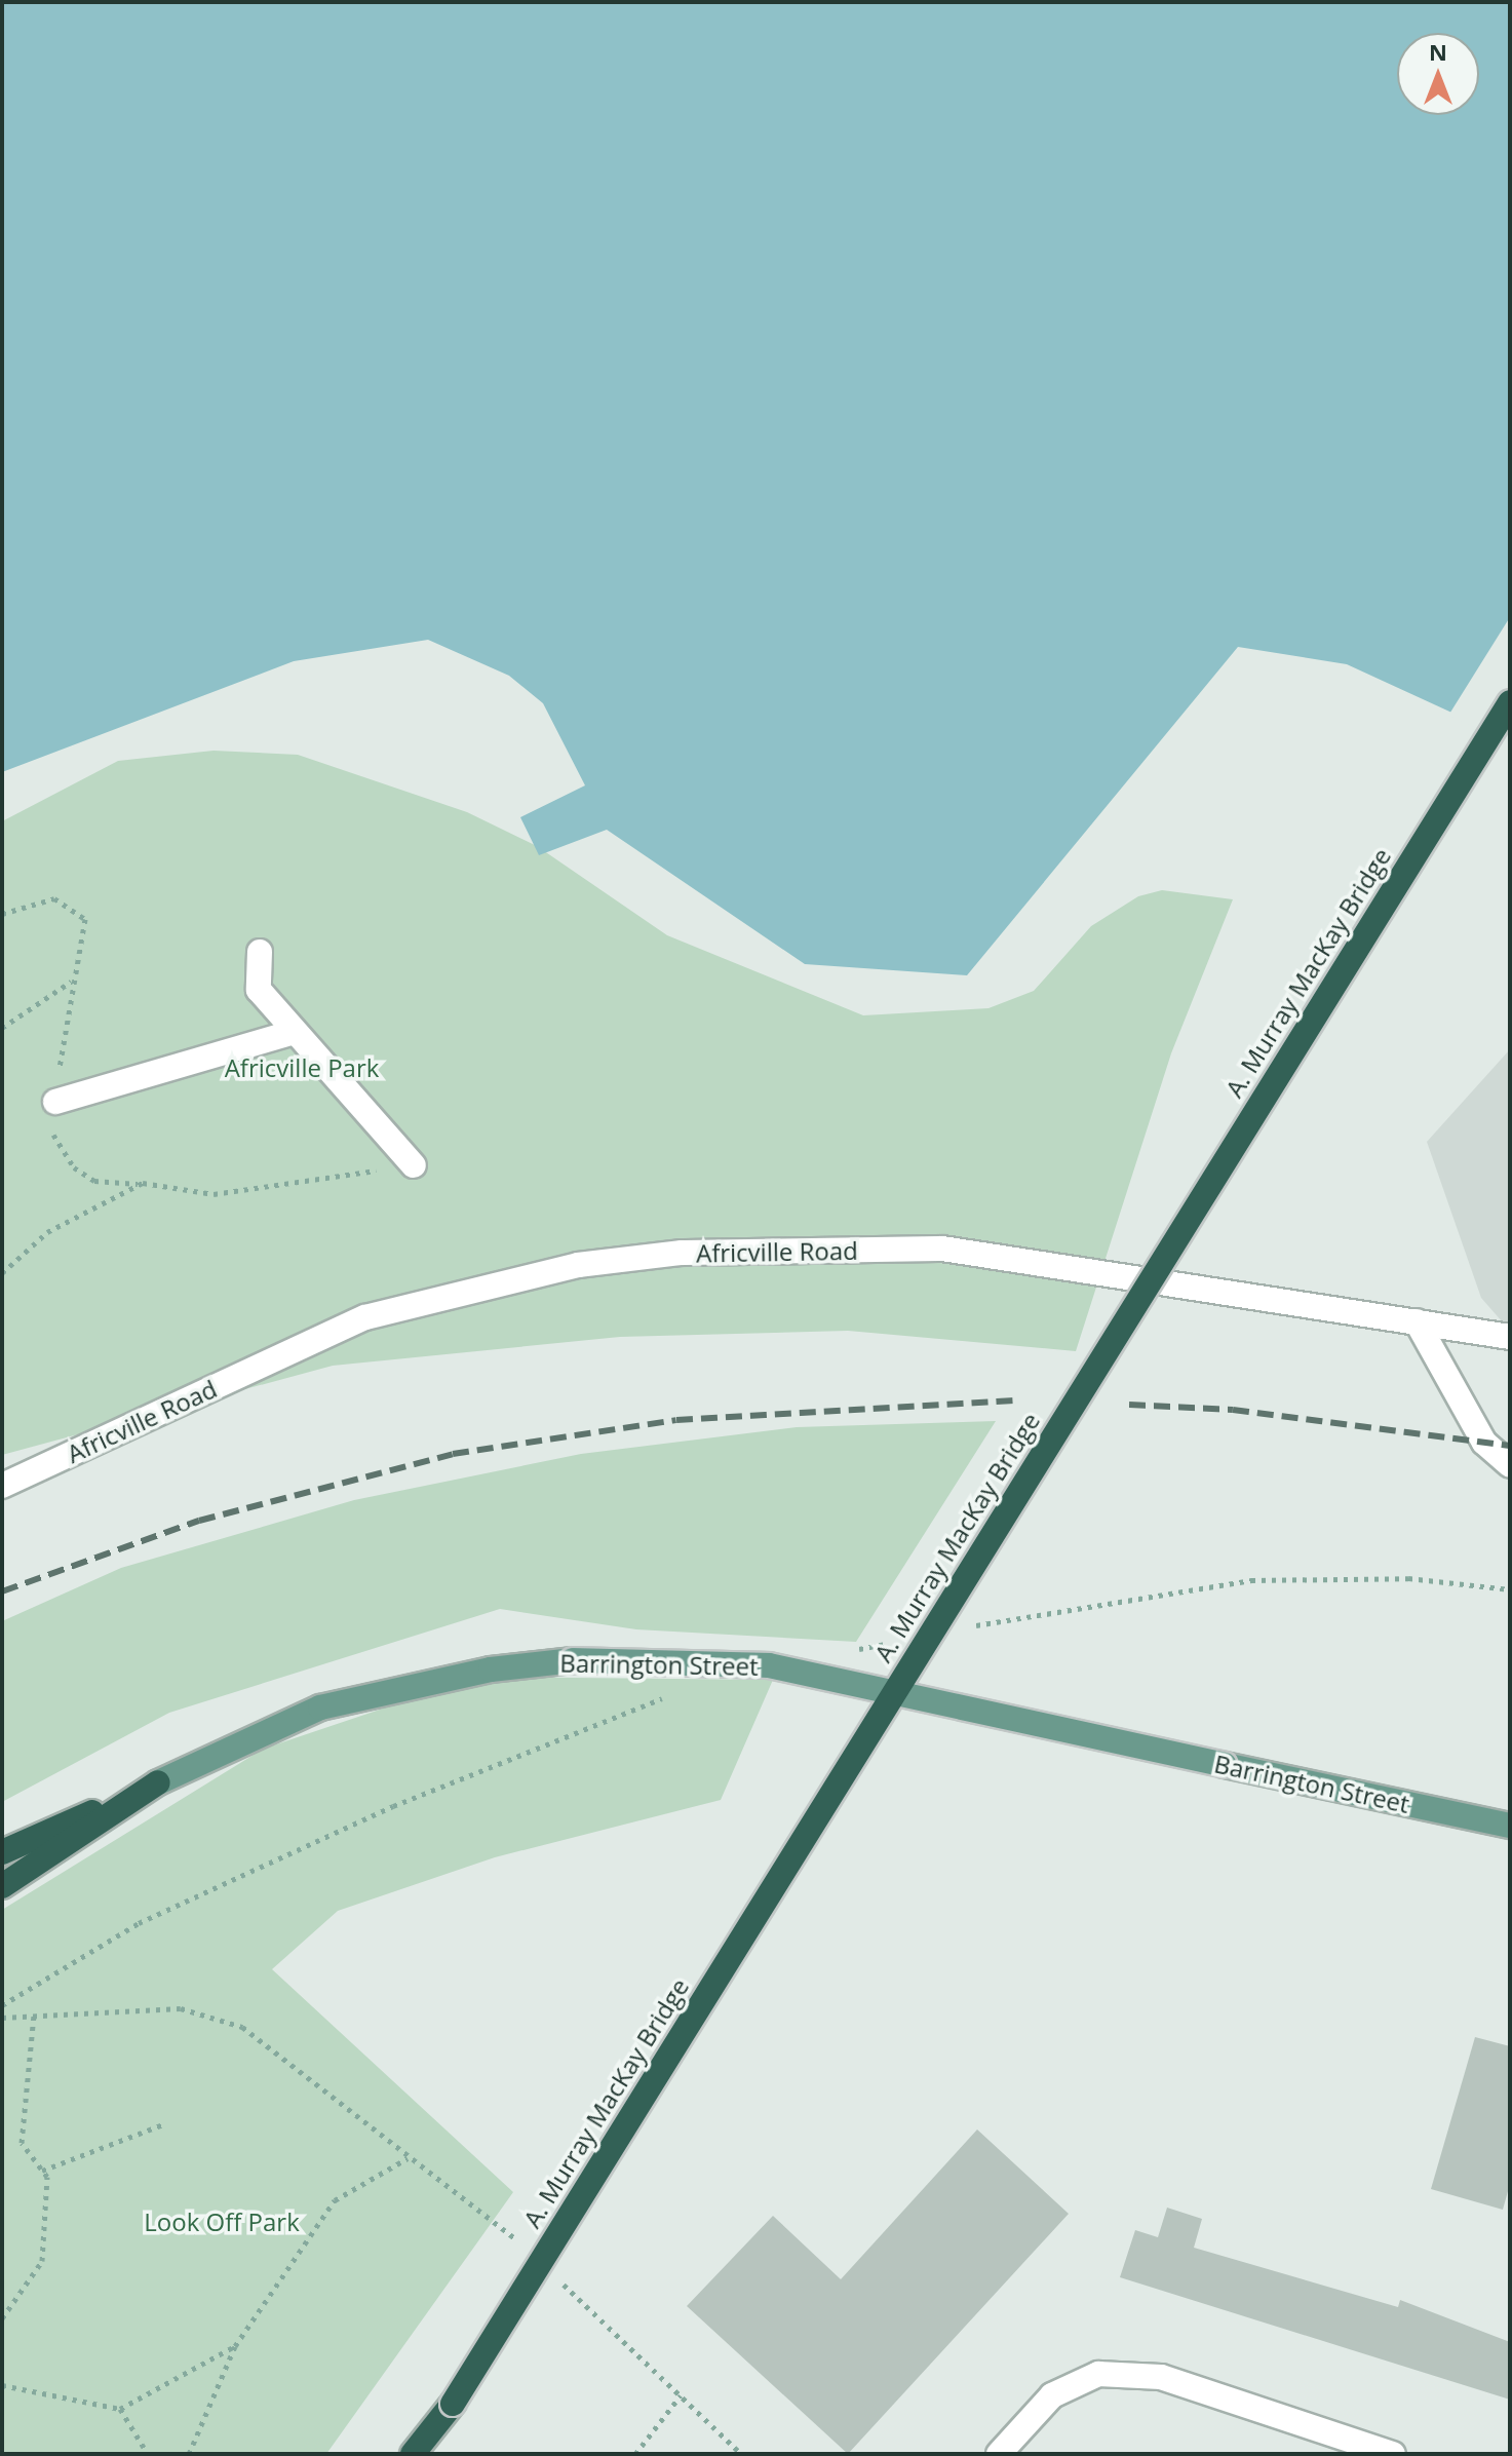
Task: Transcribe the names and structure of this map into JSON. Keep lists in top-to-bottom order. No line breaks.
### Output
{"streets":{"highway":["A. Murray MacKay Bridge"],"main road":["Barrington Street"],"street":["Africville Road"]},"parks":["Africville Park","Look Off Park"],"north":"top"}
